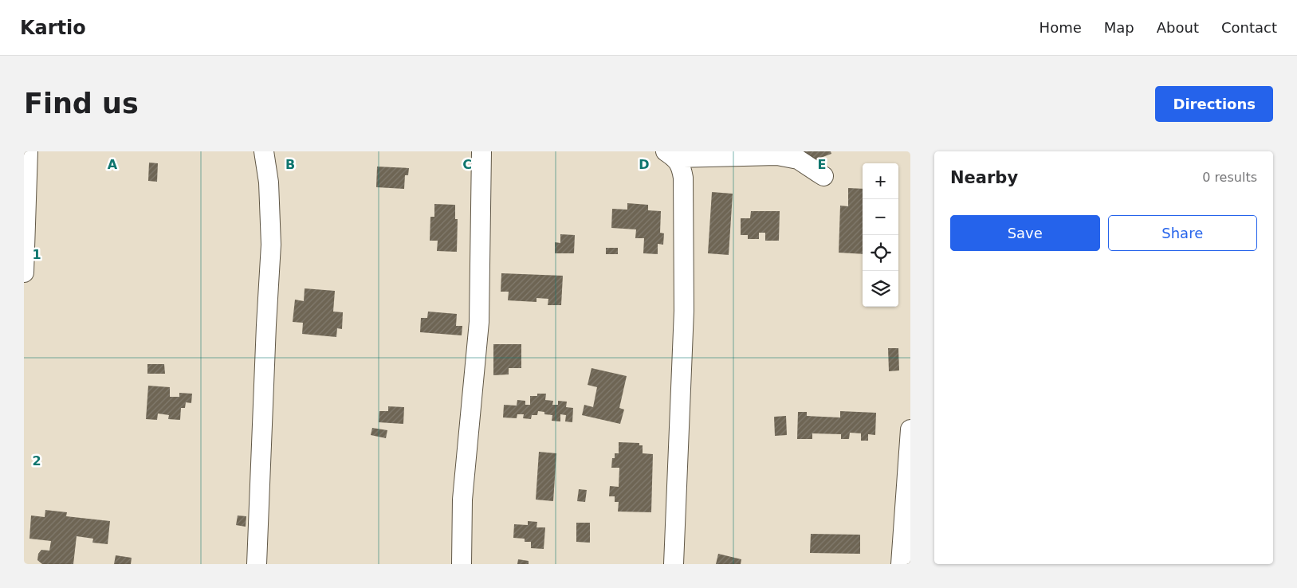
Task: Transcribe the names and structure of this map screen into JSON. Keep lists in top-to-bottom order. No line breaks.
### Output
{"page":{"header":"Kartio","nav":["Home","Map","About","Contact"],"buttons":["Directions",["Save","Share"]],"title":"Find us","heading":["Nearby","0 results"],"map_buttons":["+","−"]},"grid":{"columns":["A","B","C","D","E"],"rows":["1","2"]}}
